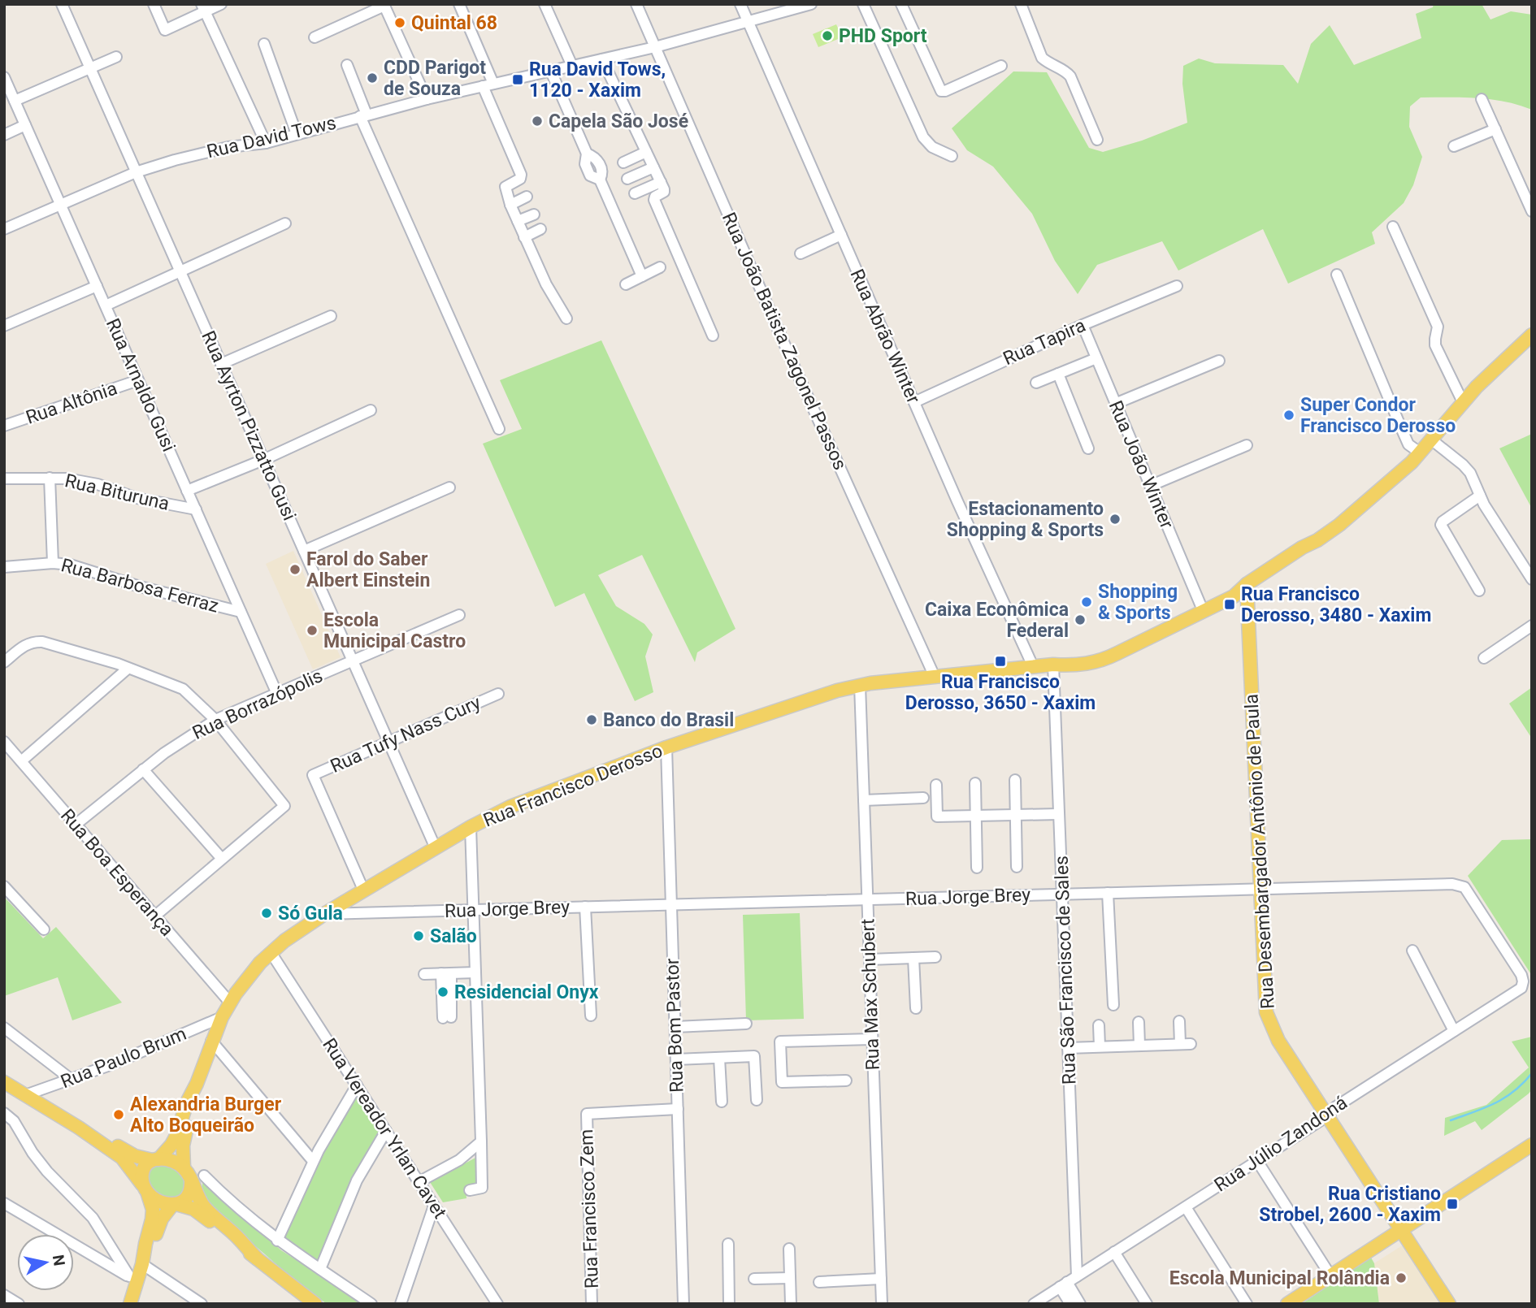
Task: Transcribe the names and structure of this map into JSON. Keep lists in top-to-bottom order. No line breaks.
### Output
{"streets":{"main road":["Rua Francisco Derosso","Rua Desembargador Antônio de Paula"],"street":["Rua David Tows","Rua Abrão Winter","Rua João Batista Zagonel Passos","Rua Tapira","Rua Arnaldo Gusi","Rua Altônia","Rua Ayrton Pizzatto Gusi","Rua João Winter","Rua Bituruna","Rua Barbosa Ferraz","Rua Borrazópolis","Rua Tufy Nass Cury","Rua Boa Esperança","Rua Jorge Brey","Rua São Francisco de Sales","Rua Max Schubert","Rua Bom Pastor","Rua Paulo Brum","Rua Vereador Yrlan Cavet","Rua Júlio Zandoná","Rua Francisco Zem"]},"crossings":[["Rua David Tows","Rua Abrão Winter"],["Rua David Tows","Rua João Batista Zagonel Passos"],["Rua David Tows","Rua Arnaldo Gusi"],["Rua David Tows","Rua Ayrton Pizzatto Gusi"],["Rua Abrão Winter","Rua Tapira"],["Rua Abrão Winter","Rua Francisco Derosso"],["Rua João Batista Zagonel Passos","Rua Francisco Derosso"],["Rua Tapira","Rua João Winter"],["Rua Arnaldo Gusi","Rua Altônia"],["Rua Arnaldo Gusi","Rua Bituruna"],["Rua Arnaldo Gusi","Rua Barbosa Ferraz"],["Rua Arnaldo Gusi","Rua Borrazópolis"],["Rua Ayrton Pizzatto Gusi","Rua Bituruna"],["Rua Ayrton Pizzatto Gusi","Rua Borrazópolis"],["Rua Ayrton Pizzatto Gusi","Rua Tufy Nass Cury"],["Rua Ayrton Pizzatto Gusi","Rua Francisco Derosso"],["Rua João Winter","Rua Francisco Derosso"],["Rua Borrazópolis","Rua Boa Esperança"],["Rua Tufy Nass Cury","Rua Francisco Derosso"],["Rua Francisco Derosso","Rua Desembargador Antônio de Paula"],["Rua Francisco Derosso","Rua Boa Esperança"],["Rua Francisco Derosso","Rua Jorge Brey"],["Rua Francisco Derosso","Rua São Francisco de Sales"],["Rua Francisco Derosso","Rua Max Schubert"],["Rua Francisco Derosso","Rua Bom Pastor"],["Rua Francisco Derosso","Rua Paulo Brum"],["Rua Francisco Derosso","Rua Vereador Yrlan Cavet"],["Rua Desembargador Antônio de Paula","Rua Jorge Brey"],["Rua Desembargador Antônio de Paula","Rua Júlio Zandoná"],["Rua Jorge Brey","Rua São Francisco de Sales"],["Rua Jorge Brey","Rua Max Schubert"],["Rua Jorge Brey","Rua Bom Pastor"],["Rua Jorge Brey","Rua Júlio Zandoná"],["Rua São Francisco de Sales","Rua Júlio Zandoná"],["Rua Bom Pastor","Rua Francisco Zem"]],"places":{"other":["Quintal 68","PHD Sport","CDD Parigot de Souza","Capela São José","Super Condor Francisco Derosso","Estacionamento Shopping & Sports","Farol do Saber Albert Einstein","Shopping & Sports","Caixa Econômica Federal","Escola Municipal Castro","Banco do Brasil","Só Gula","Salão","Residencial Onyx","Alexandria Burger Alto Boqueirão","Escola Municipal Rolândia"],"transit":["Rua David Tows, 1120 - Xaxim","Rua Francisco Derosso, 3480 - Xaxim","Rua Francisco Derosso, 3650 - Xaxim","Rua Cristiano Strobel, 2600 - Xaxim"]},"north":"right"}
